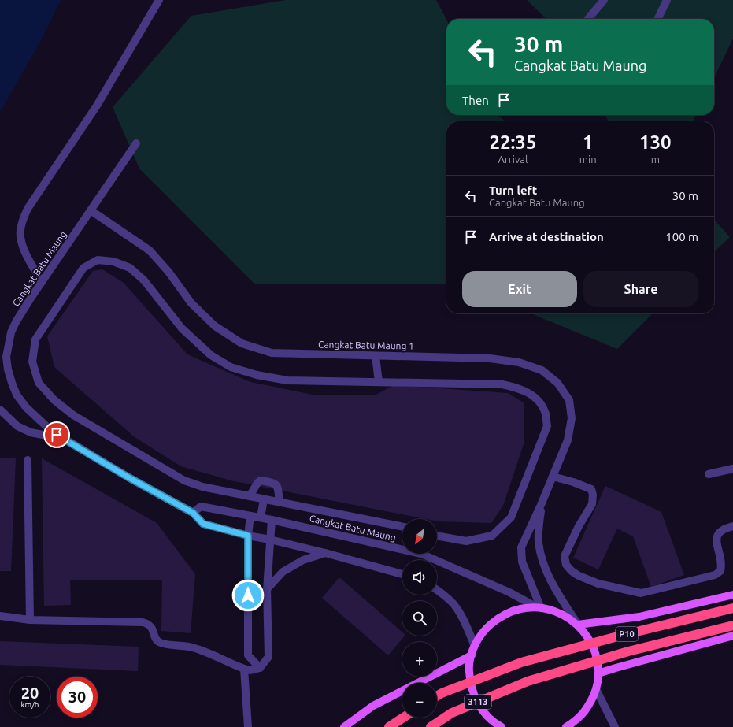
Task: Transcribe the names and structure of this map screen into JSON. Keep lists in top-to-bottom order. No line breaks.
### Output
{"streets":{"highway":["P10","3113"],"street":["Cangkat Batu Maung","Cangkat Batu Maung 1"]},"crossings":[["Cangkat Batu Maung","Cangkat Batu Maung 1"],["P10","3113"]],"north":"bottom left","page":{"turn":["30 m","Cangkat Batu Maung"],"then":"Then","eta":["22:35","Arrival","1","min","130","m"],"list":[{"name":"Turn left","note":"Cangkat Batu Maung","value":"30 m"},{"name":"Arrive at destination","value":"100 m"}],"buttons":["Exit","Share"],"map_buttons":["+","−"],"speed":"20 km/h","limit":"30"}}
